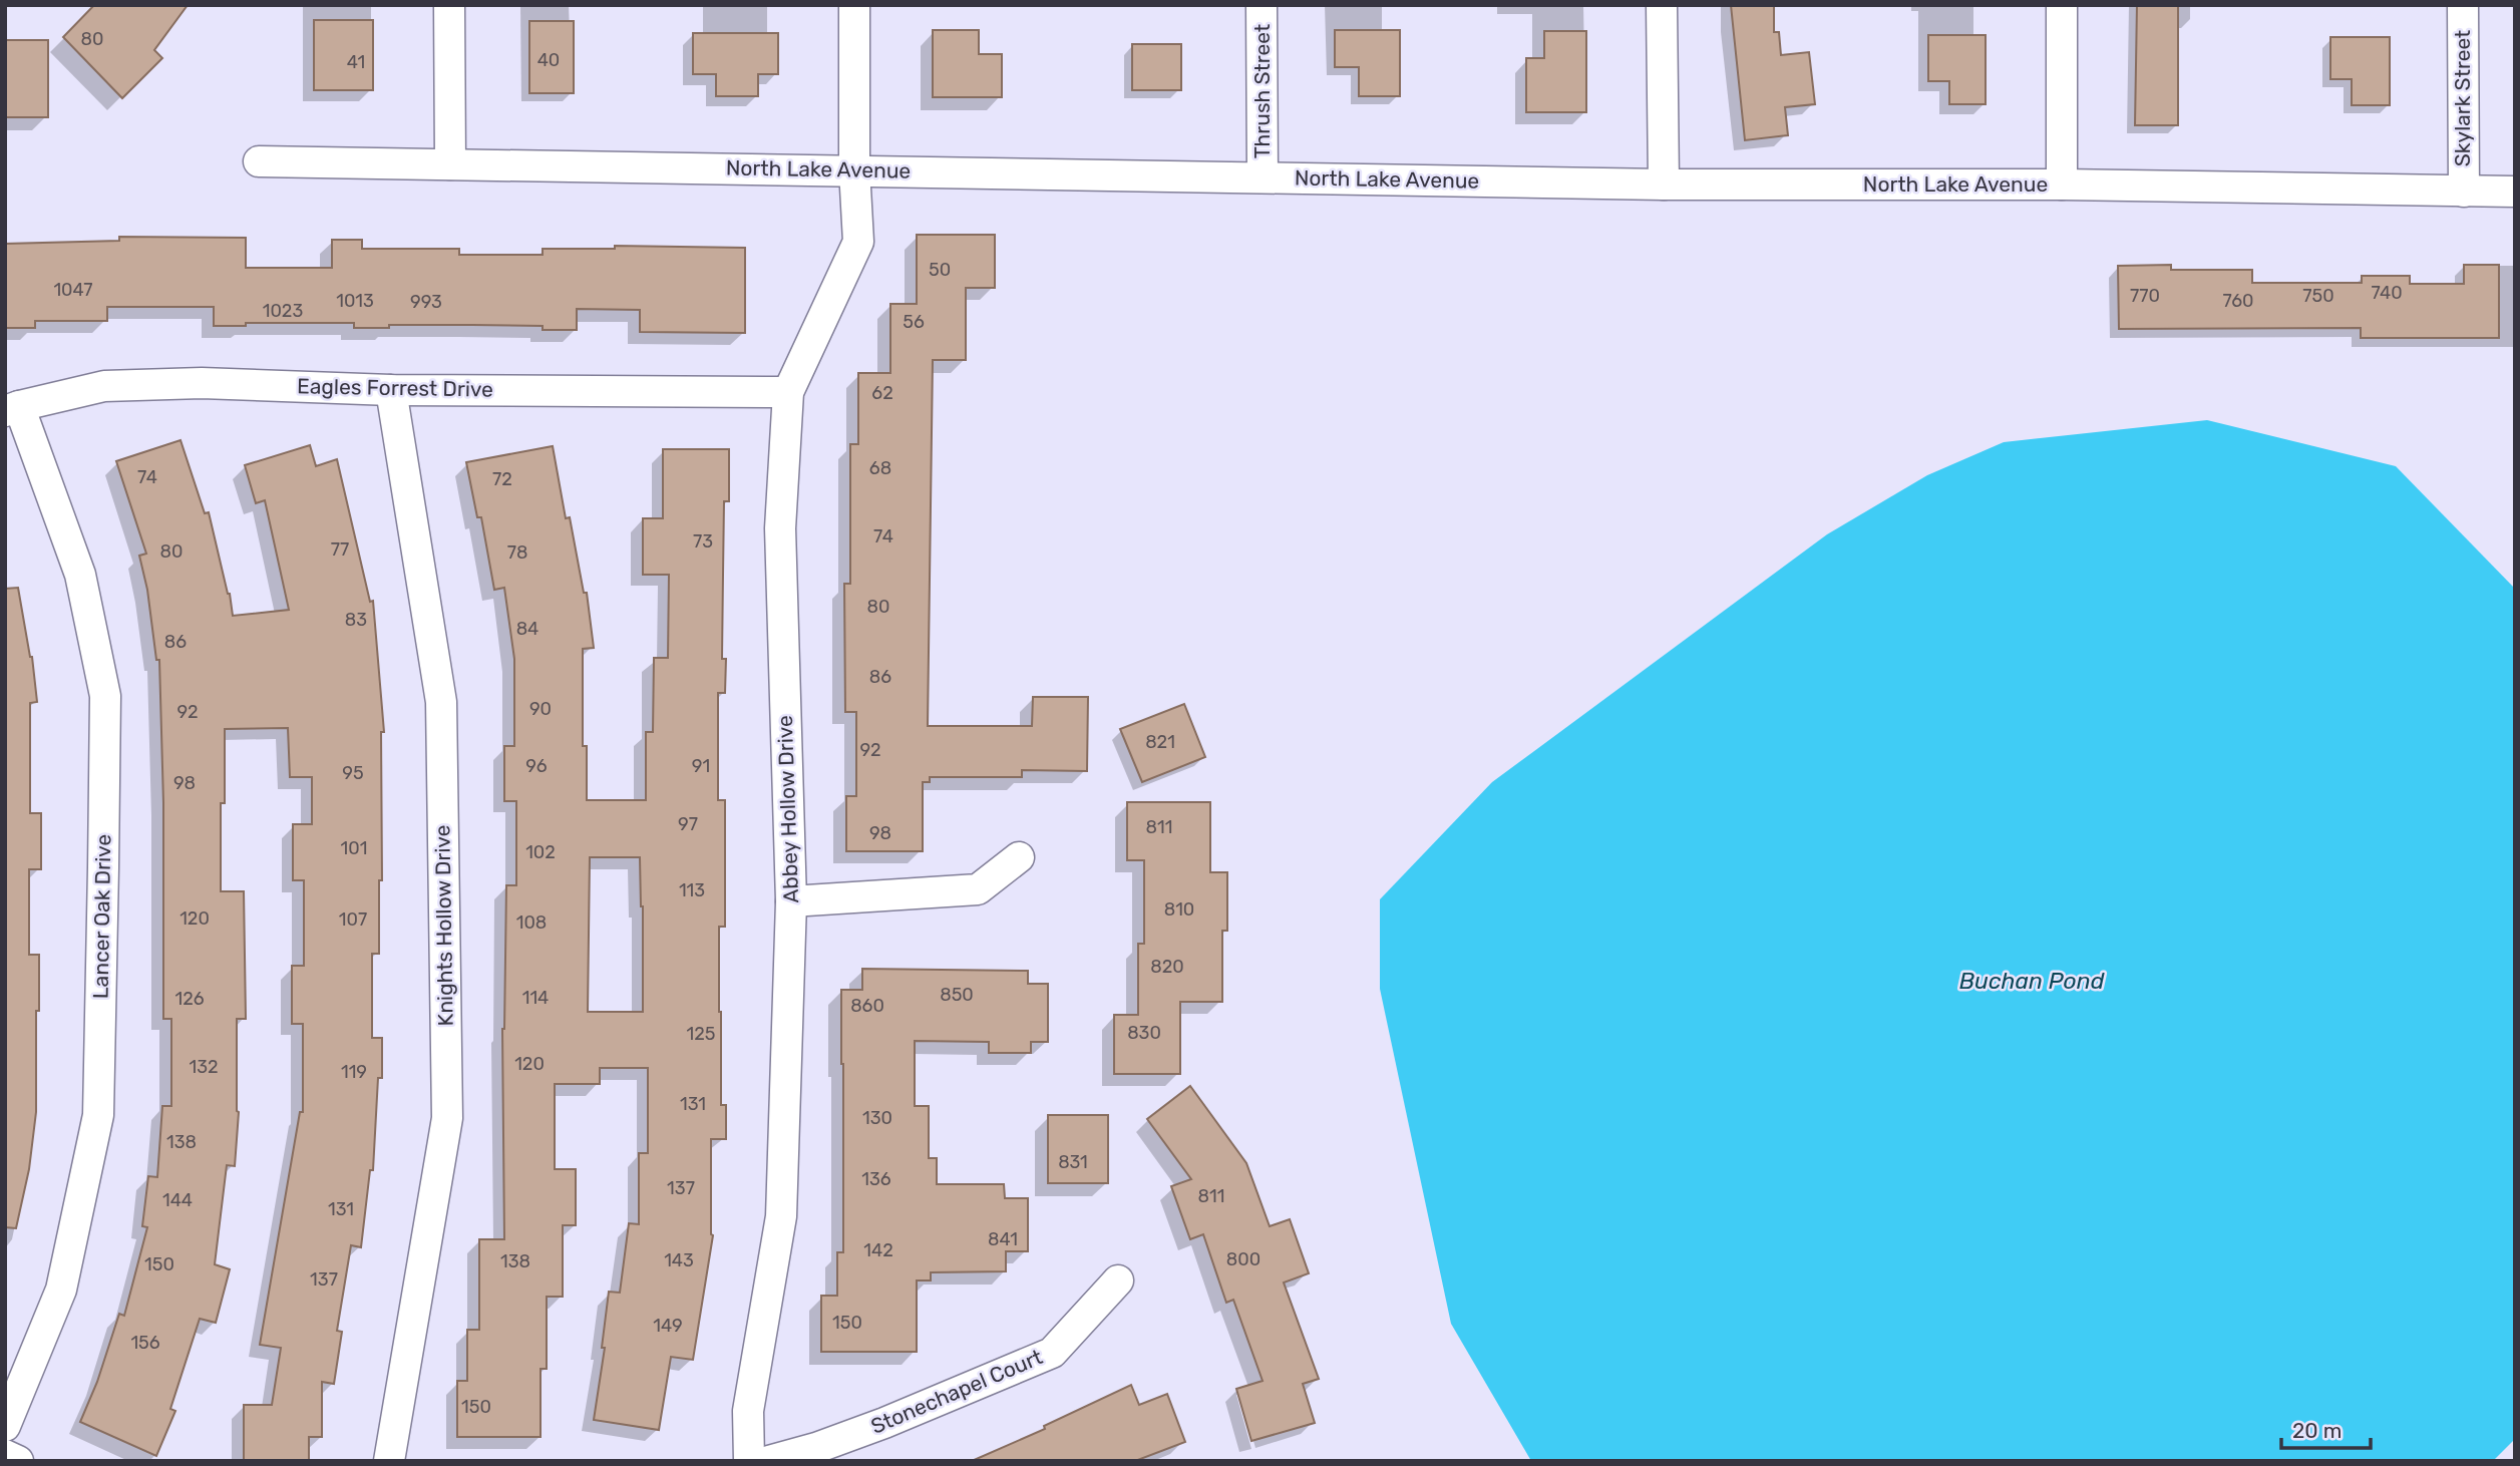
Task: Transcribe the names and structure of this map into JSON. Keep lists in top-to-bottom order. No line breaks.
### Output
{"streets":{"street":["Thrush Street","Skylark Street","North Lake Avenue","Eagles Forrest Drive","Abbey Hollow Drive","Lancer Oak Drive","Knights Hollow Drive","Stonechapel Court"]},"crossings":[["Thrush Street","North Lake Avenue"],["Skylark Street","North Lake Avenue"],["North Lake Avenue","Abbey Hollow Drive"],["Eagles Forrest Drive","Abbey Hollow Drive"],["Eagles Forrest Drive","Lancer Oak Drive"],["Eagles Forrest Drive","Knights Hollow Drive"]],"water":["Buchan Pond"],"house_numbers":["80","40","41","50","1047","740","770","750","1013","760","993","1023","56","62","68","74","72","74","73","77","80","78","80","83","84","86","86","90","92","821","92","96","91","95","98","97","811","98","101","102","113","810","120","107","108","820","850","114","126","860","830","125","120","132","119","131","130","138","831","136","137","811","144","131","841","142","800","143","138","150","137","150","149","156","150"],"scale_bar":"20 m"}
